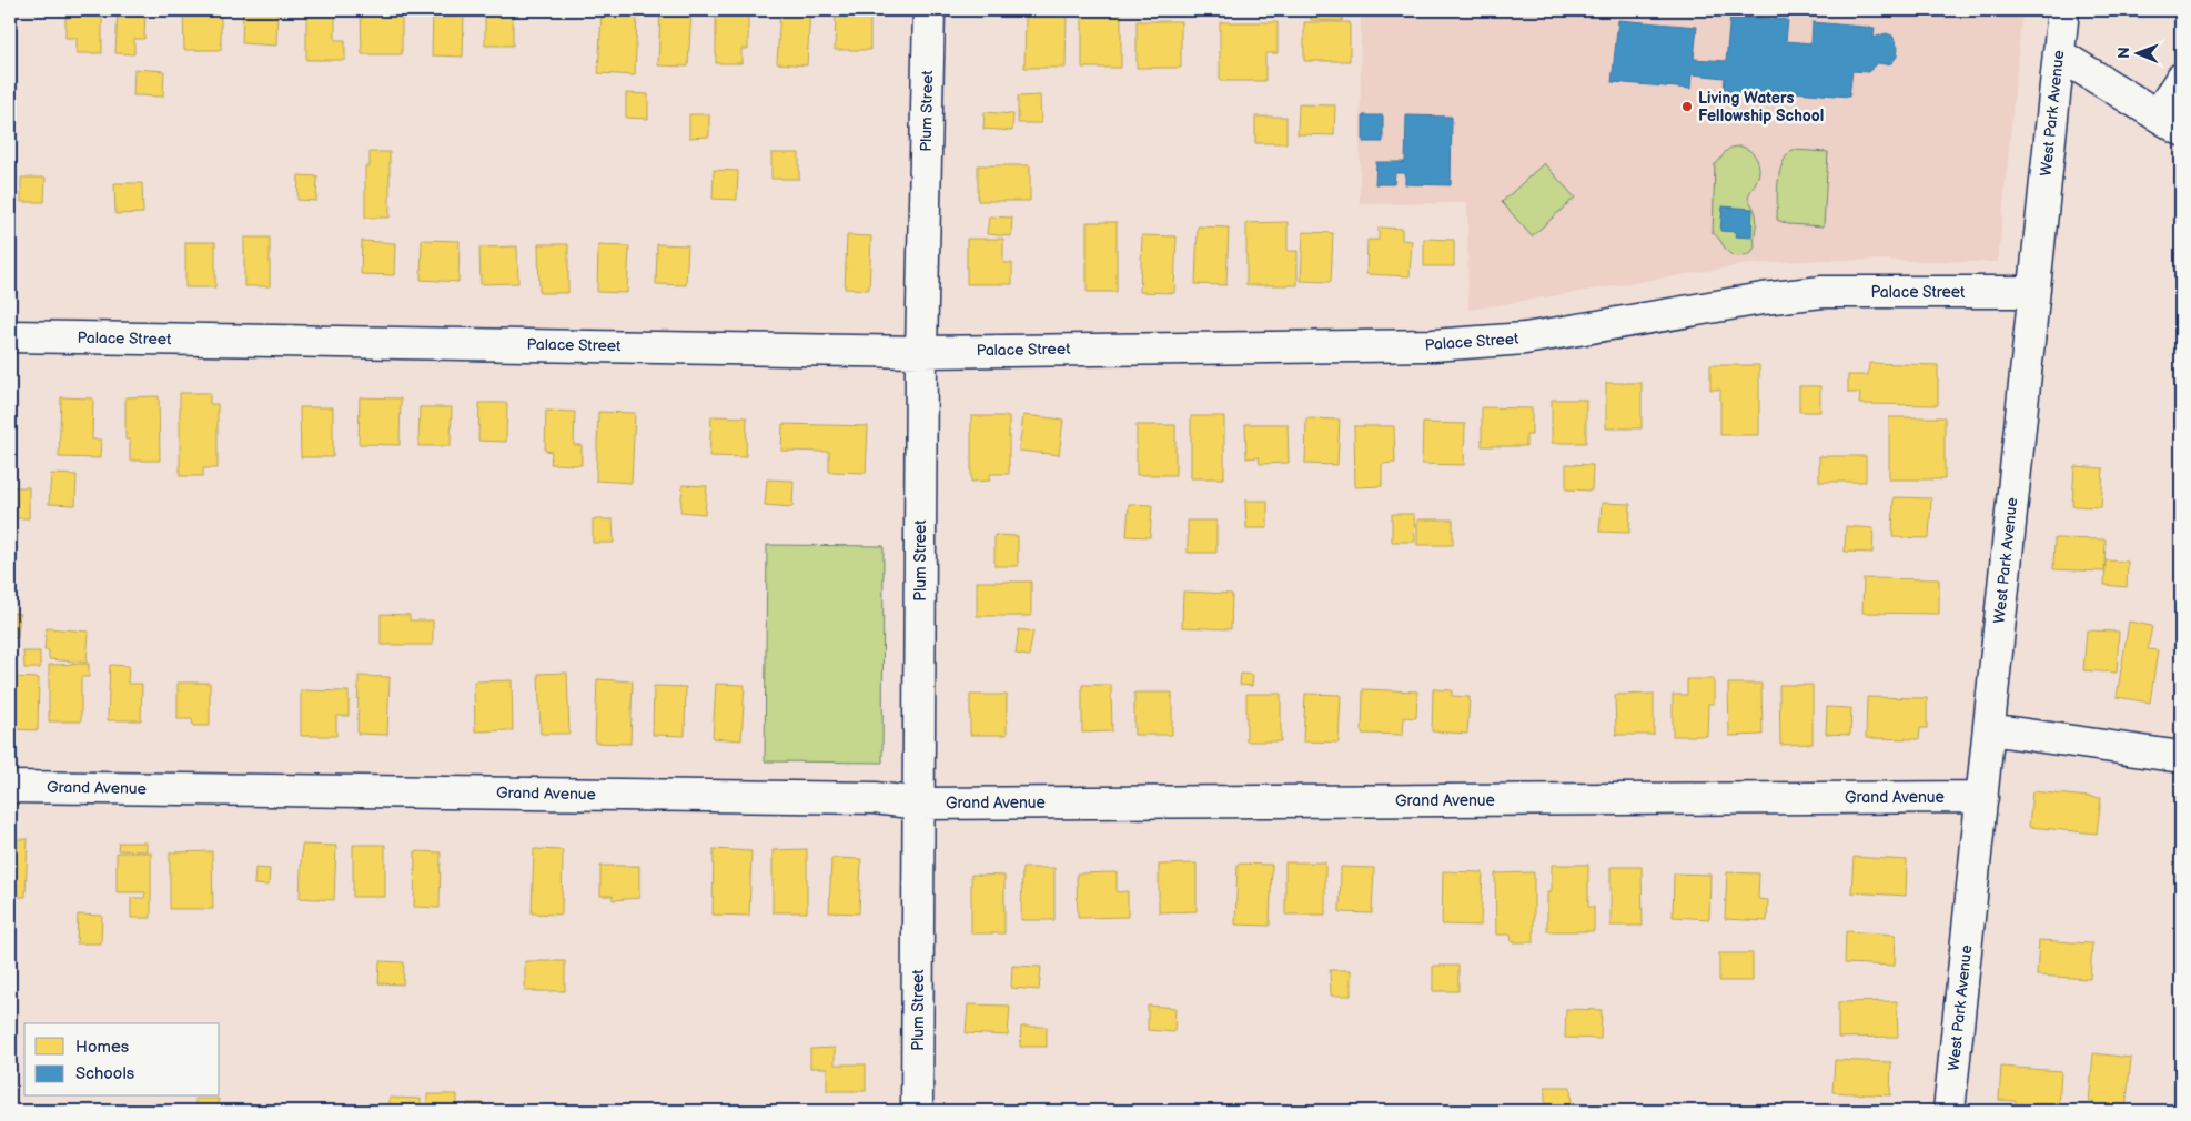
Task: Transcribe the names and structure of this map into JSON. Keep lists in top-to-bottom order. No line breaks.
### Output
{"streets":{"street":["Plum Street","West Park Avenue","Palace Street","Grand Avenue"]},"crossings":[["Plum Street","Palace Street"],["Plum Street","Grand Avenue"],["West Park Avenue","Palace Street"],["West Park Avenue","Grand Avenue"]],"places":["Living Waters Fellowship School"],"legend":["Homes","Schools"],"north":"left"}
